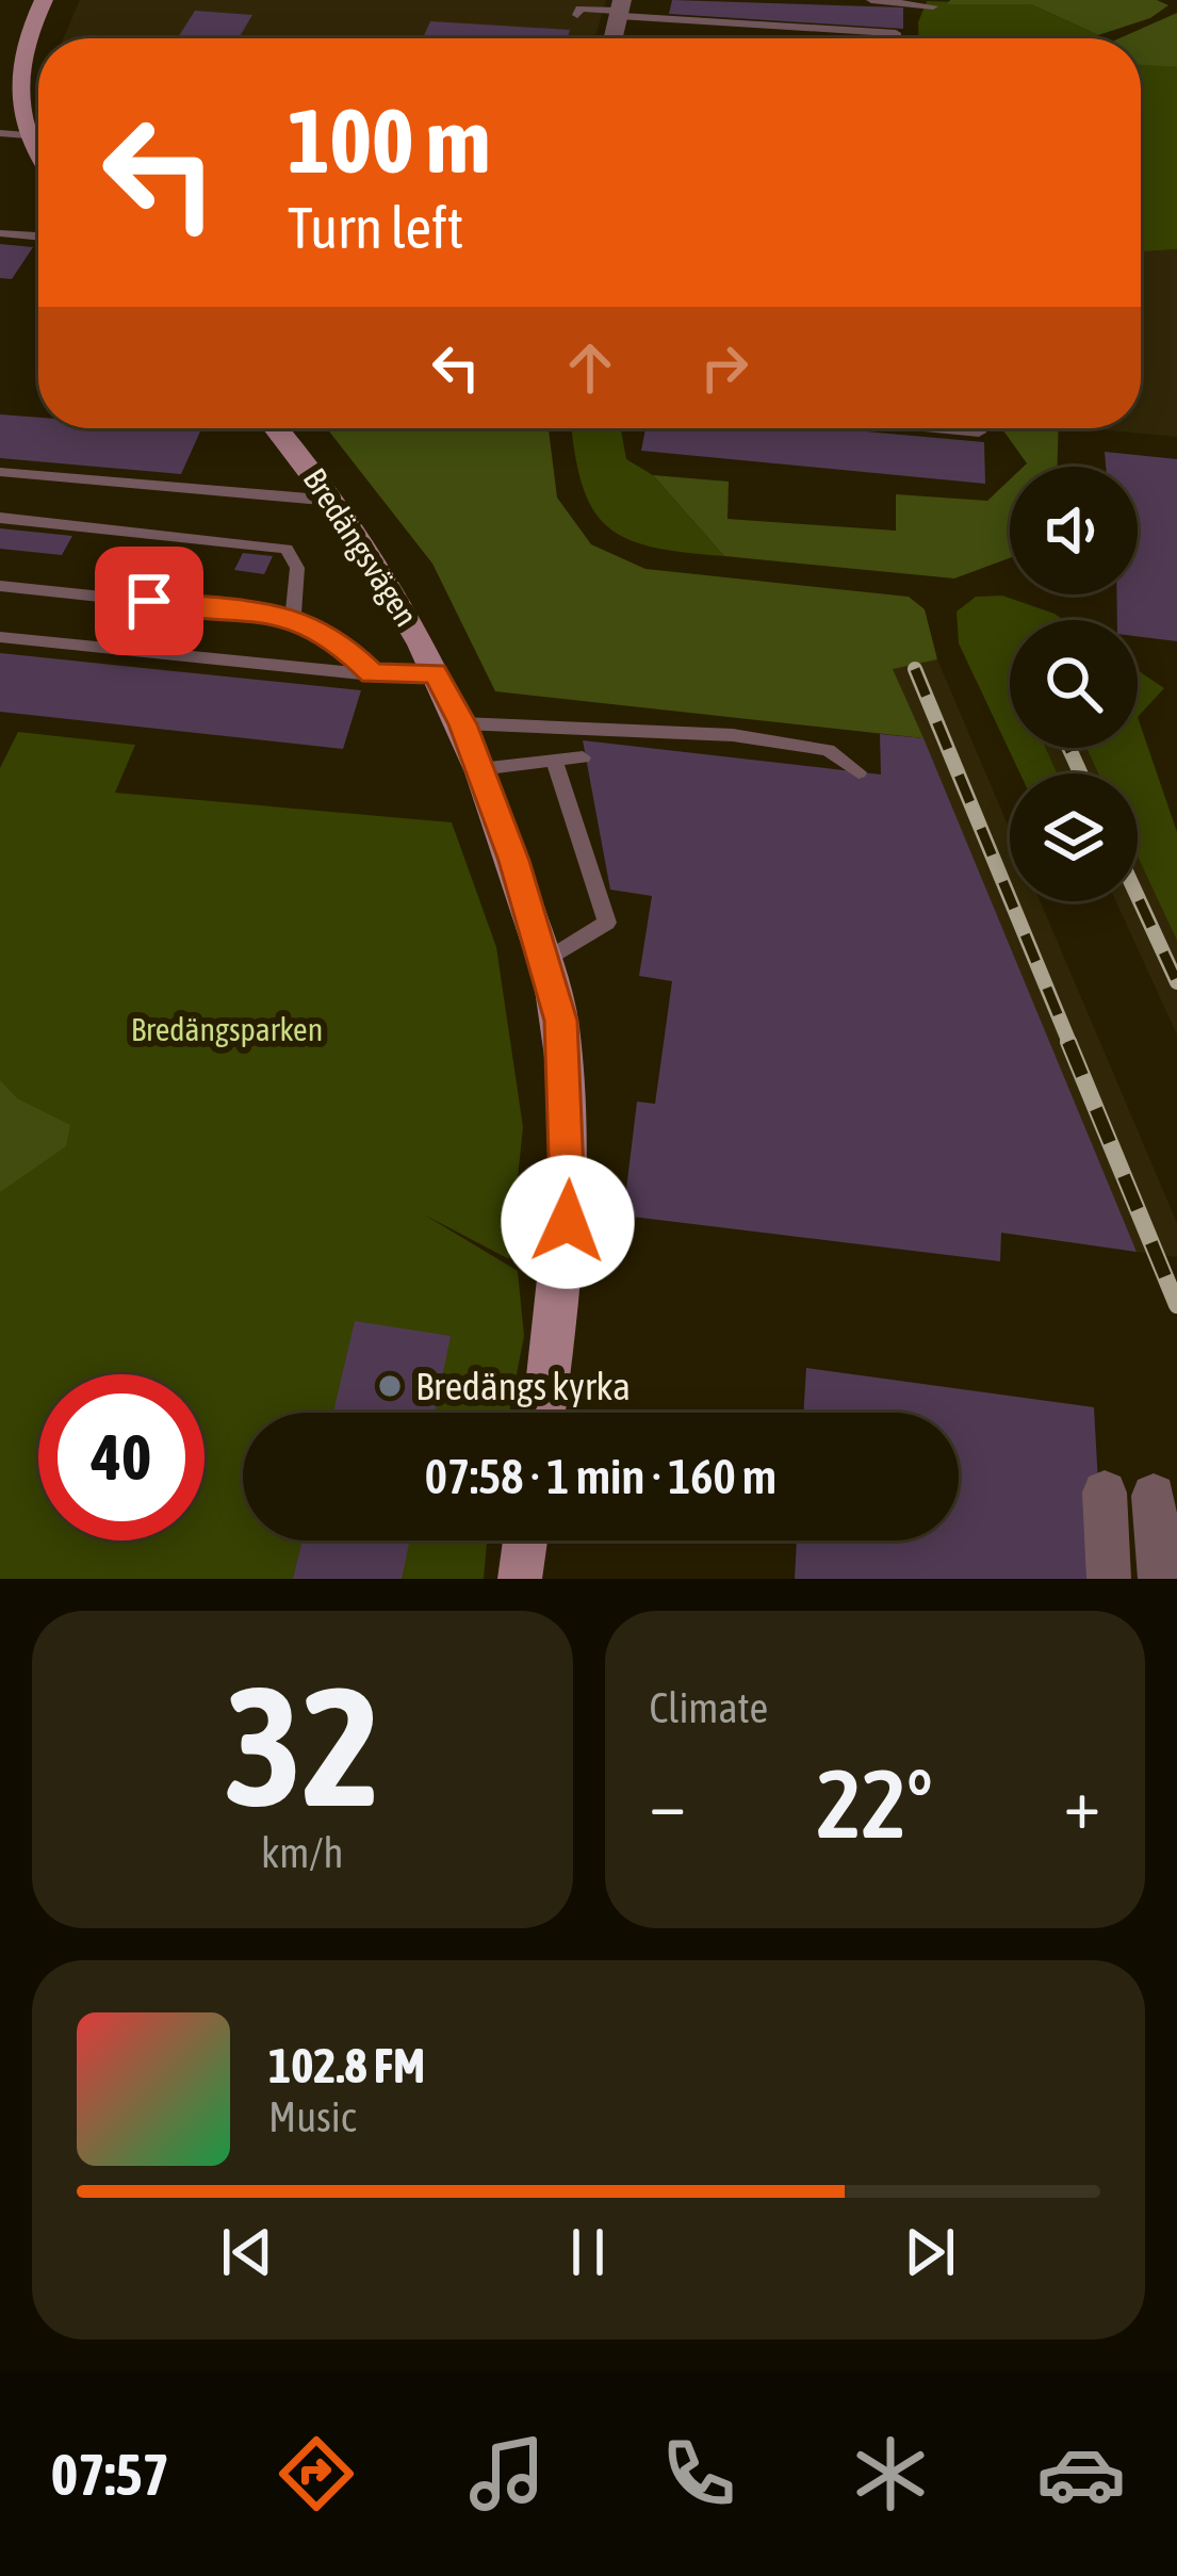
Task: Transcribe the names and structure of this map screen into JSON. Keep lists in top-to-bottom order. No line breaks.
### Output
{"streets":{"street":["Bredängsvägen"]},"parks":["Bredängsparken"],"places":["Bredängs kyrka"],"page":{"turn":["100 m","Turn left"],"limit":"40","trip":"07:58 · 1 min · 160 m","tile":[["32","km/h"],"Climate"],"heat":["−","22°","+"],"song":["102.8 FM","Music"],"tabs":"07:57"}}
